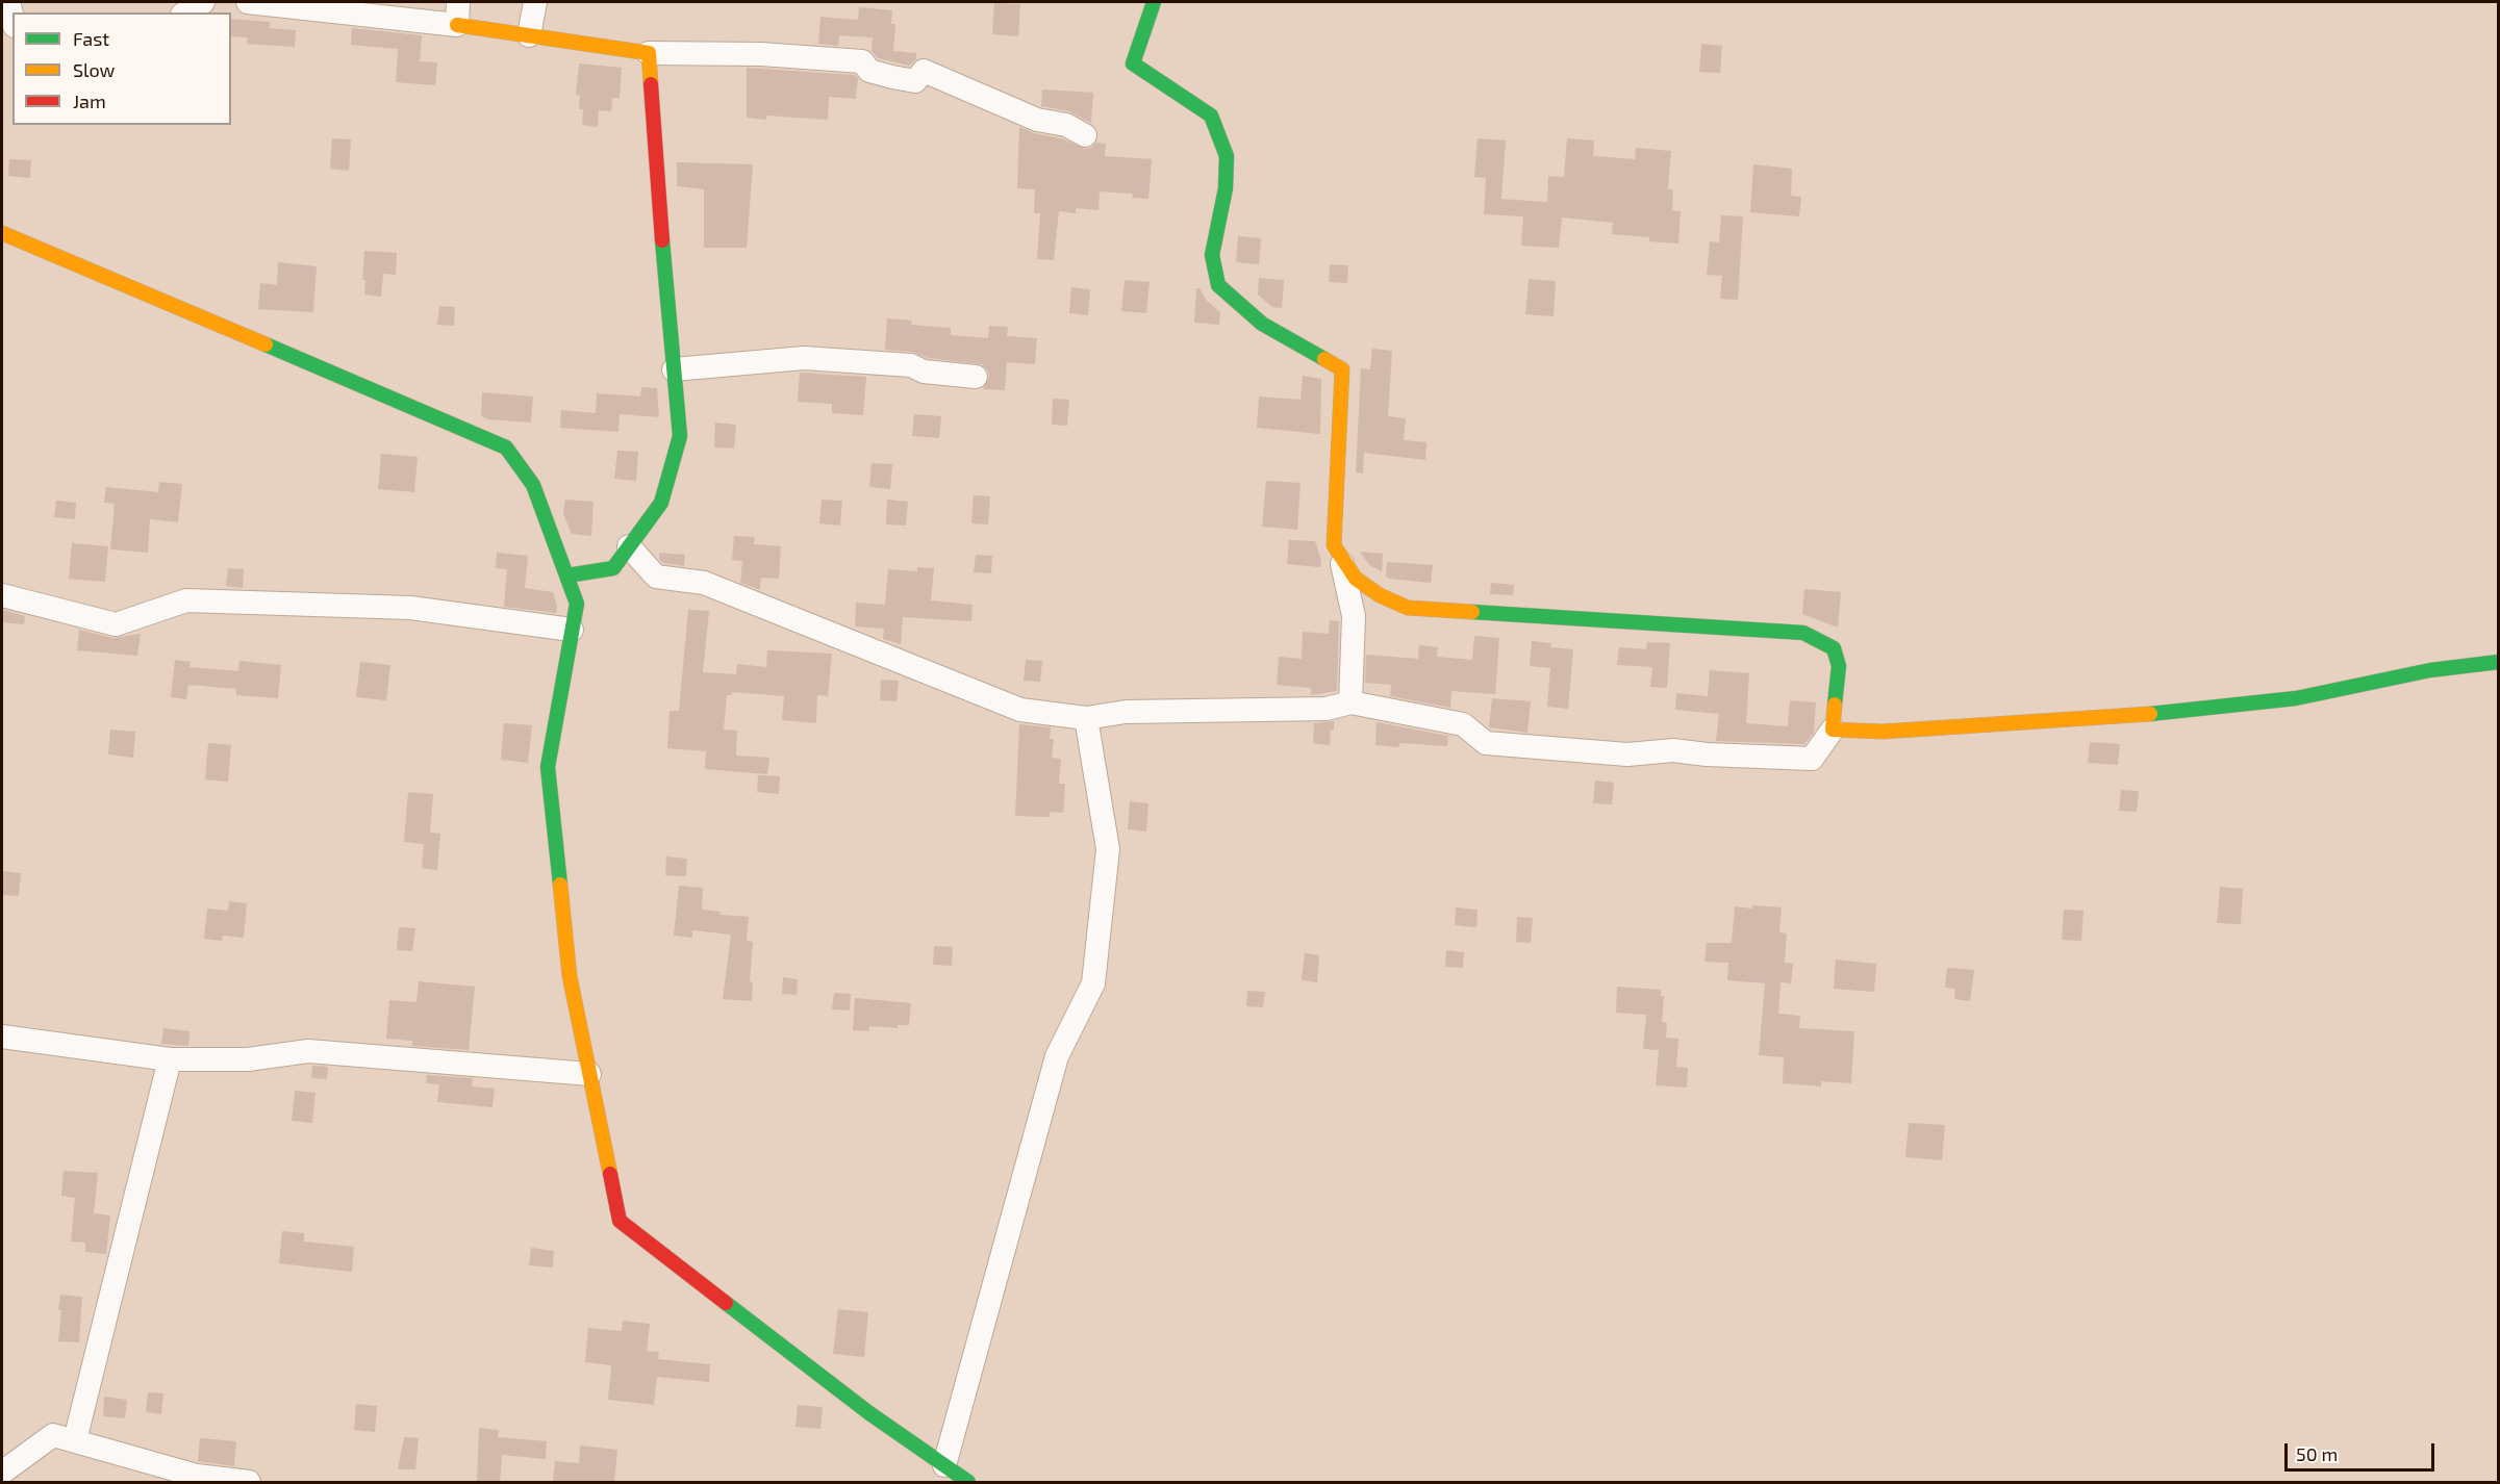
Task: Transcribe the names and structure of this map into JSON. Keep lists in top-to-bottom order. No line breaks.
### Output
{"legend":["Fast","Slow","Jam"],"scale_bar":"50 m"}
